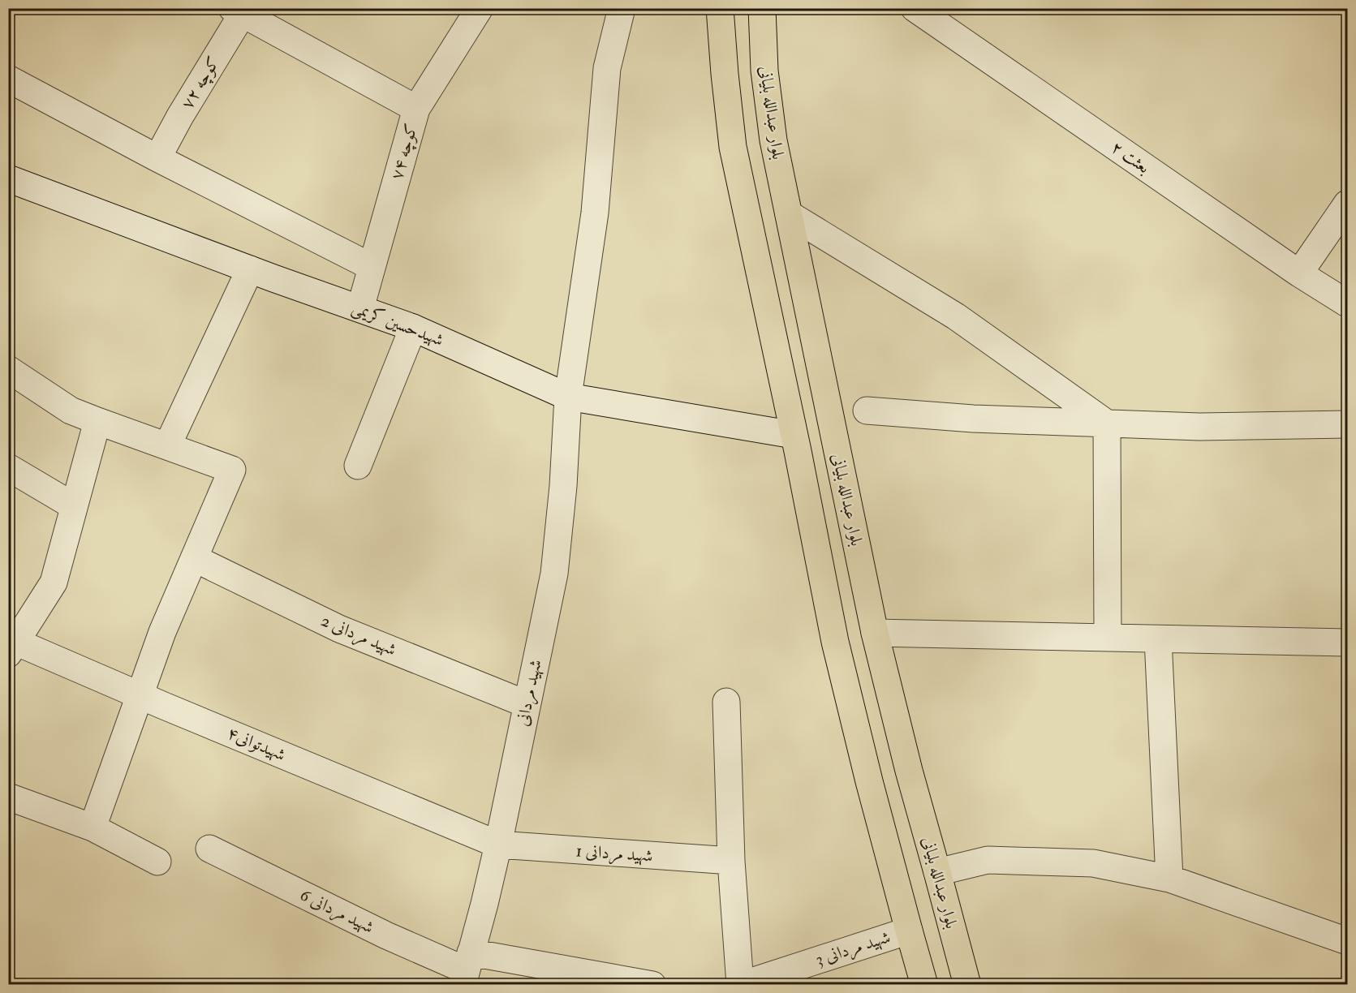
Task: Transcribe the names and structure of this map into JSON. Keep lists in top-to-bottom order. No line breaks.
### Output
{"streets":{"main road":["بلوار عبدالله بلیانی"],"street":["کوچه ۷۲","کوچه ۷۴","بعثت ۲","شهیدحسین کریمی","شهید مردانی 2","شهید مردانی","شهیدتوانی۴","شهید مردانی 1","شهید مردانی 6","شهید مردانی 3"]},"crossings":[["کوچه ۷۴","شهیدحسین کریمی"],["شهیدحسین کریمی","شهید مردانی"],["شهید مردانی 2","شهید مردانی"],["شهید مردانی","شهیدتوانی۴"],["شهید مردانی","شهید مردانی 1"],["شهید مردانی","شهید مردانی 6"],["شهیدتوانی۴","شهید مردانی 1"]]}
